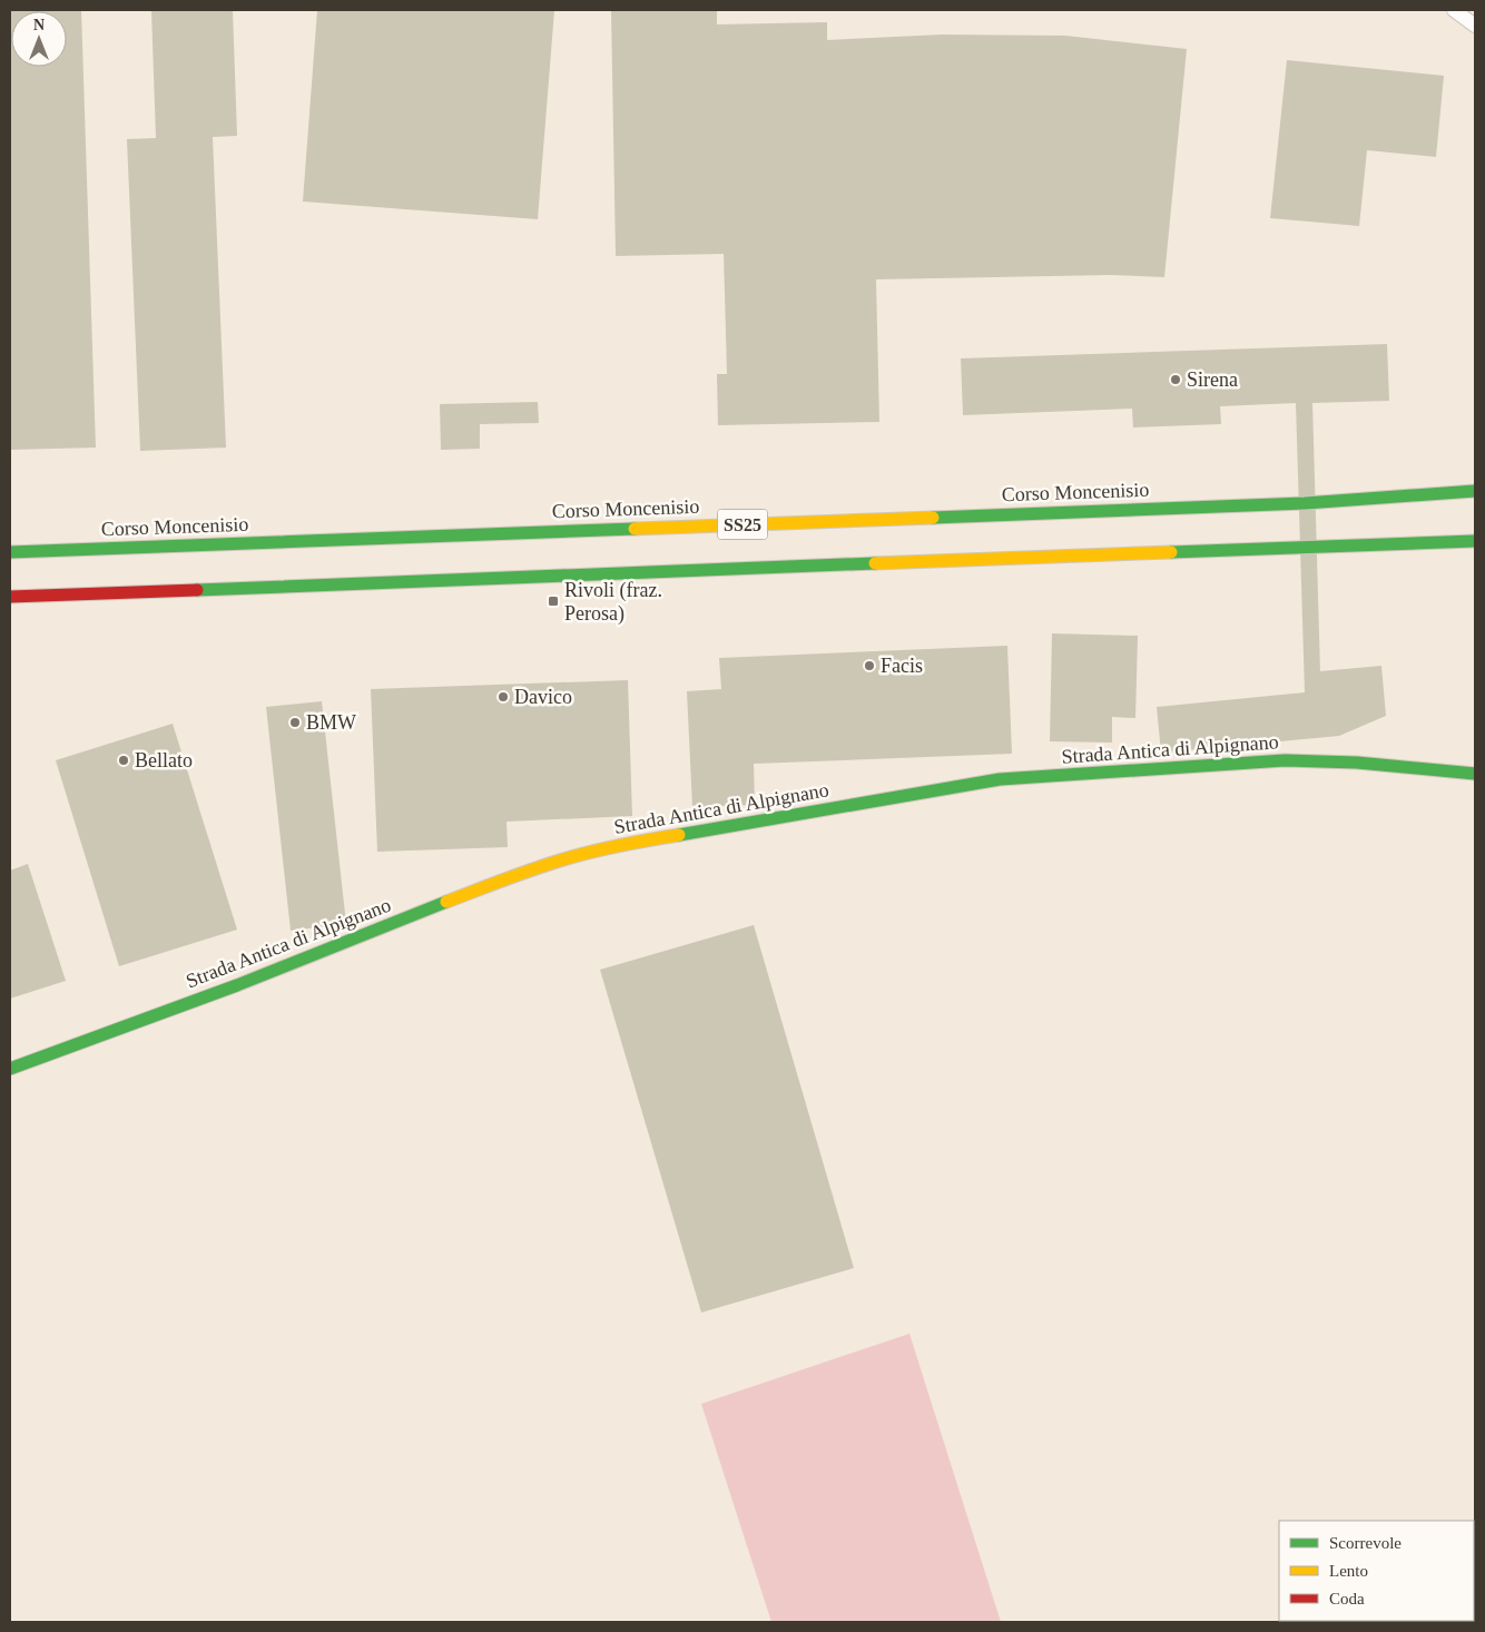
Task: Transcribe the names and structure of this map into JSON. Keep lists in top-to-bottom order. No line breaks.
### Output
{"streets":{"main road":["Corso Moncenisio","SS25","Strada Antica di Alpignano"]},"places":{"other":["Sirena","Facis","Davico","BMW","Bellato"],"transit":["Rivoli (fraz. Perosa)"]},"legend":["Scorrevole","Lento","Coda"],"north":"top"}
